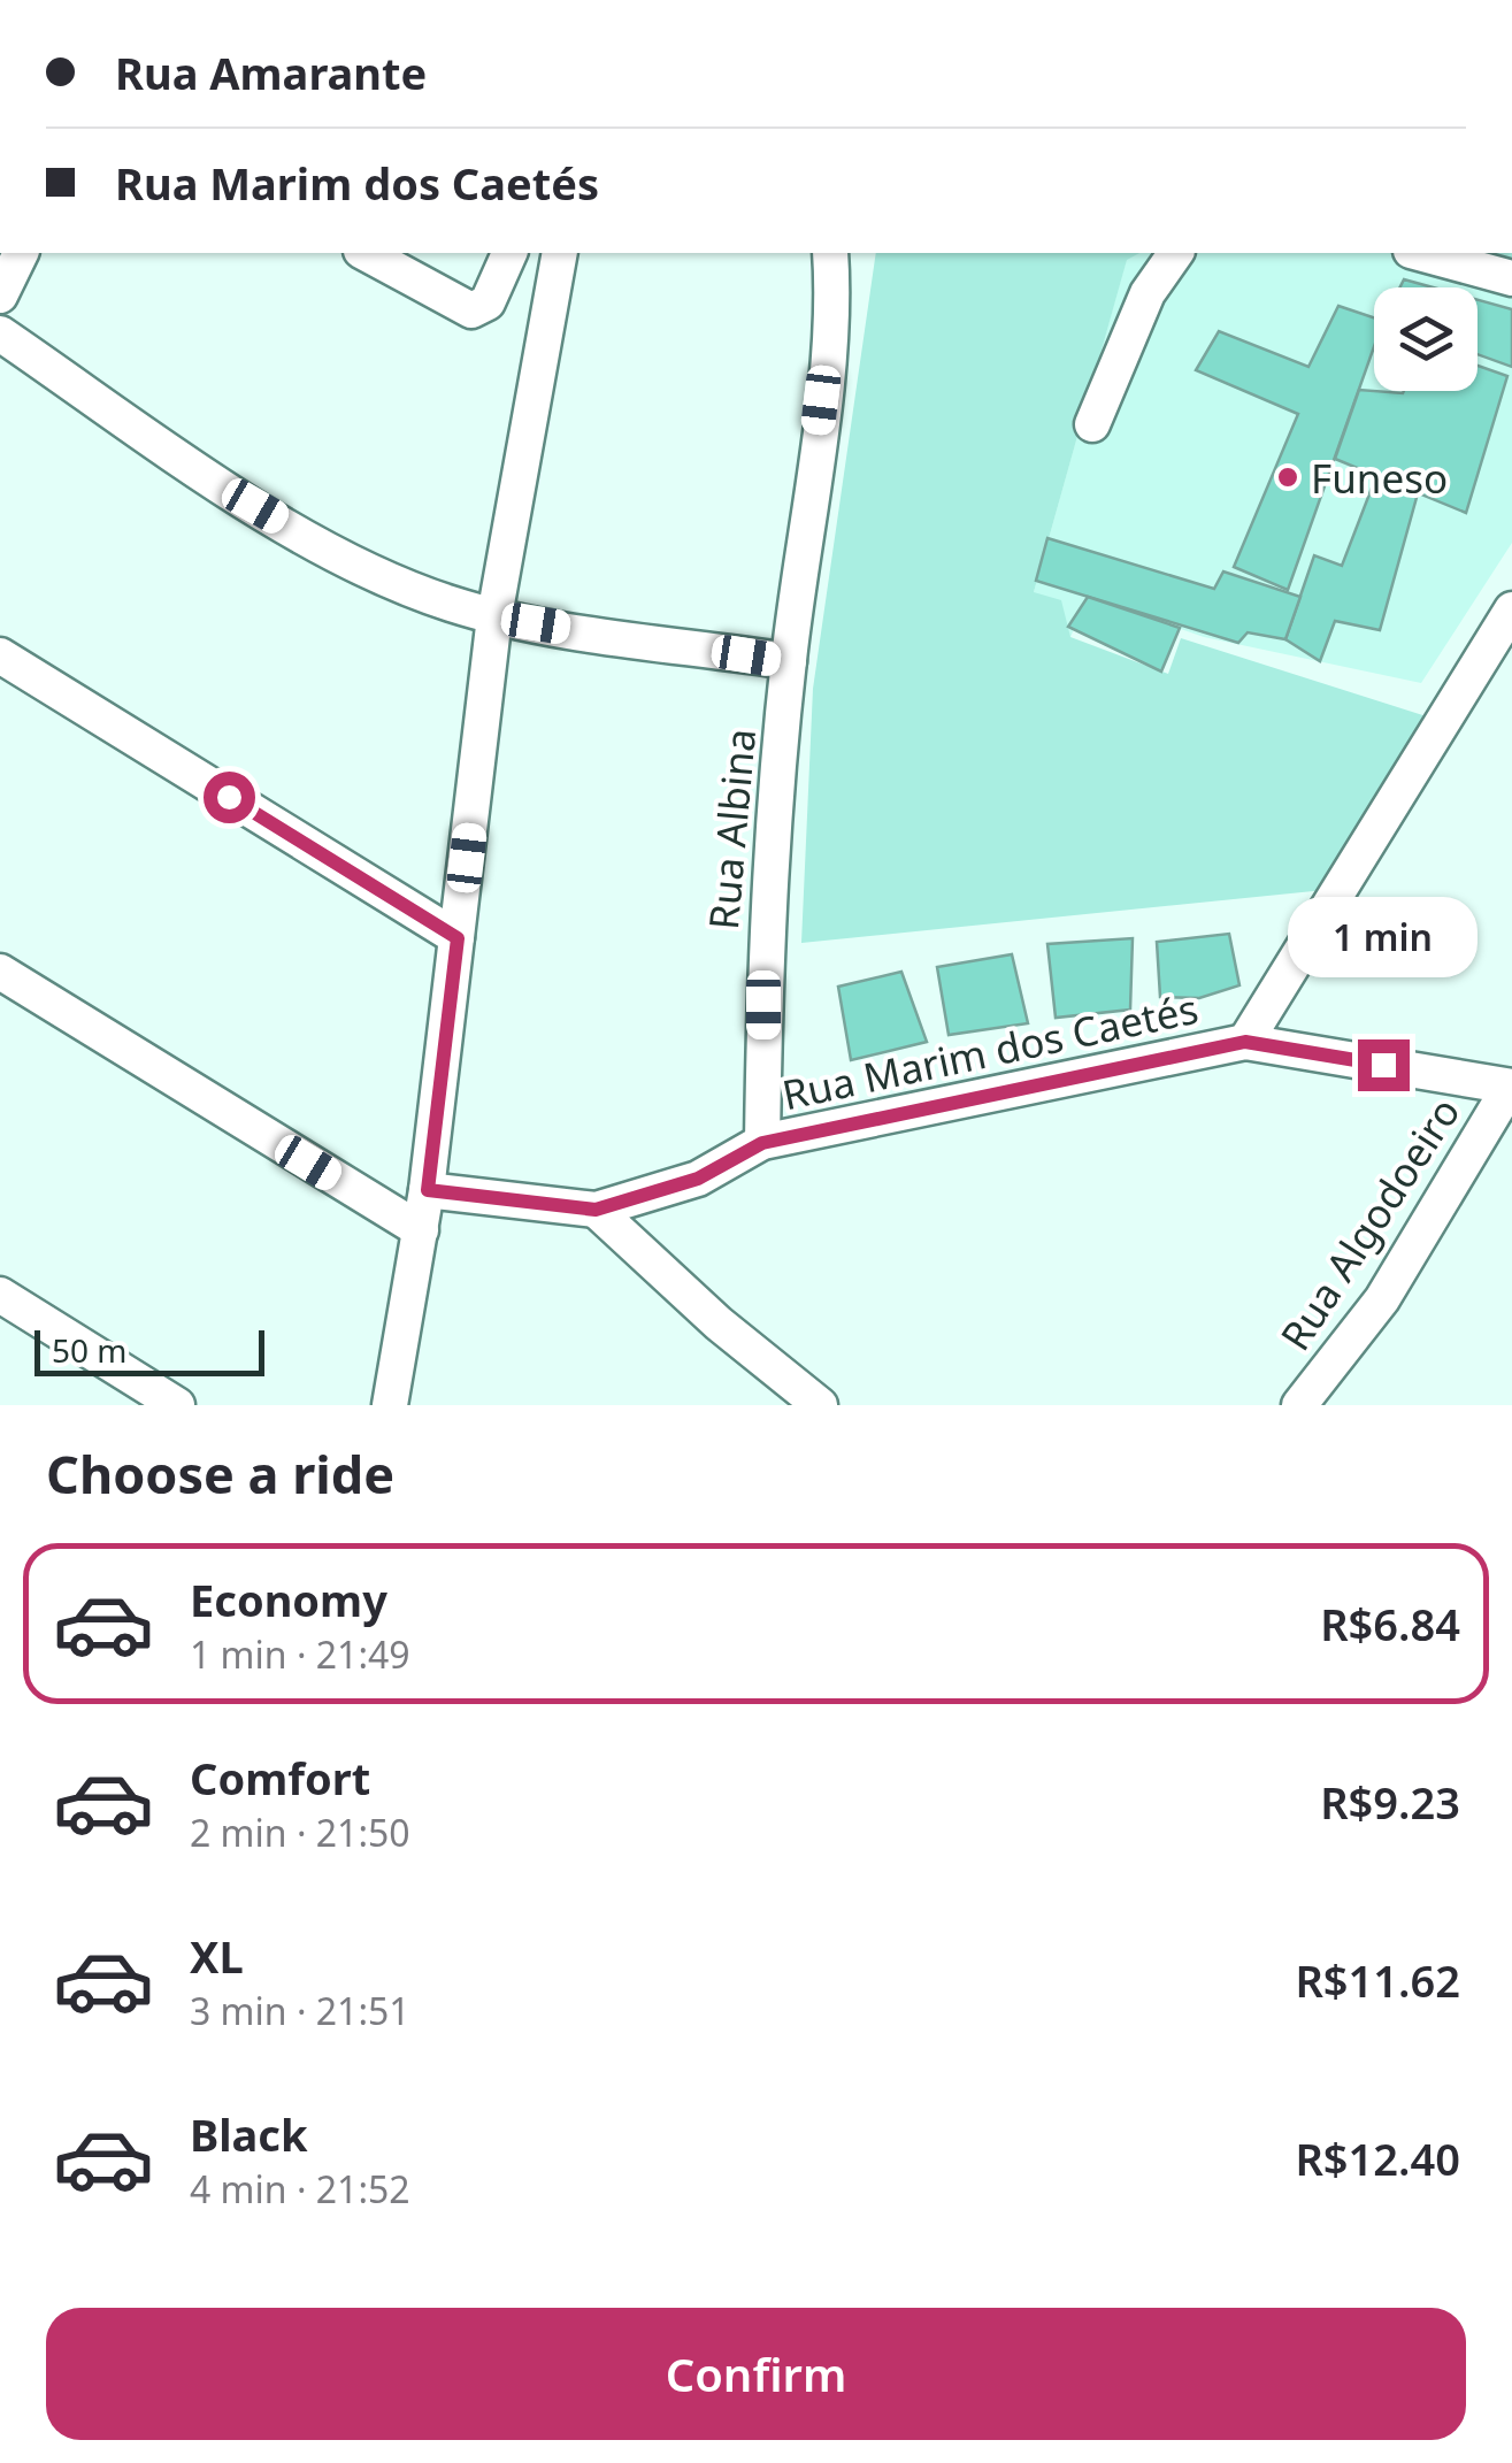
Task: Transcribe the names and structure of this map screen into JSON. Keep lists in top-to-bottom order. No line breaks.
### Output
{"streets":{"street":["Rua Albina","Rua Marim dos Caetés","Rua Algodoeiro"]},"crossings":[["Rua Albina","Rua Marim dos Caetés"],["Rua Marim dos Caetés","Rua Algodoeiro"]],"places":["Funeso"],"scale_bar":"50 m","page":{"banner":["Rua Amarante","Rua Marim dos Caetés"],"bubble":"1 min","scale":"50 m","heading":"Choose a ride","list":[{"name":"Economy","note":"1 min · 21:49","value":"R$6.84"},{"name":"Comfort","note":"2 min · 21:50","value":"R$9.23"},{"name":"XL","note":"3 min · 21:51","value":"R$11.62"},{"name":"Black","note":"4 min · 21:52","value":"R$12.40"}],"buttons":"Confirm"}}
